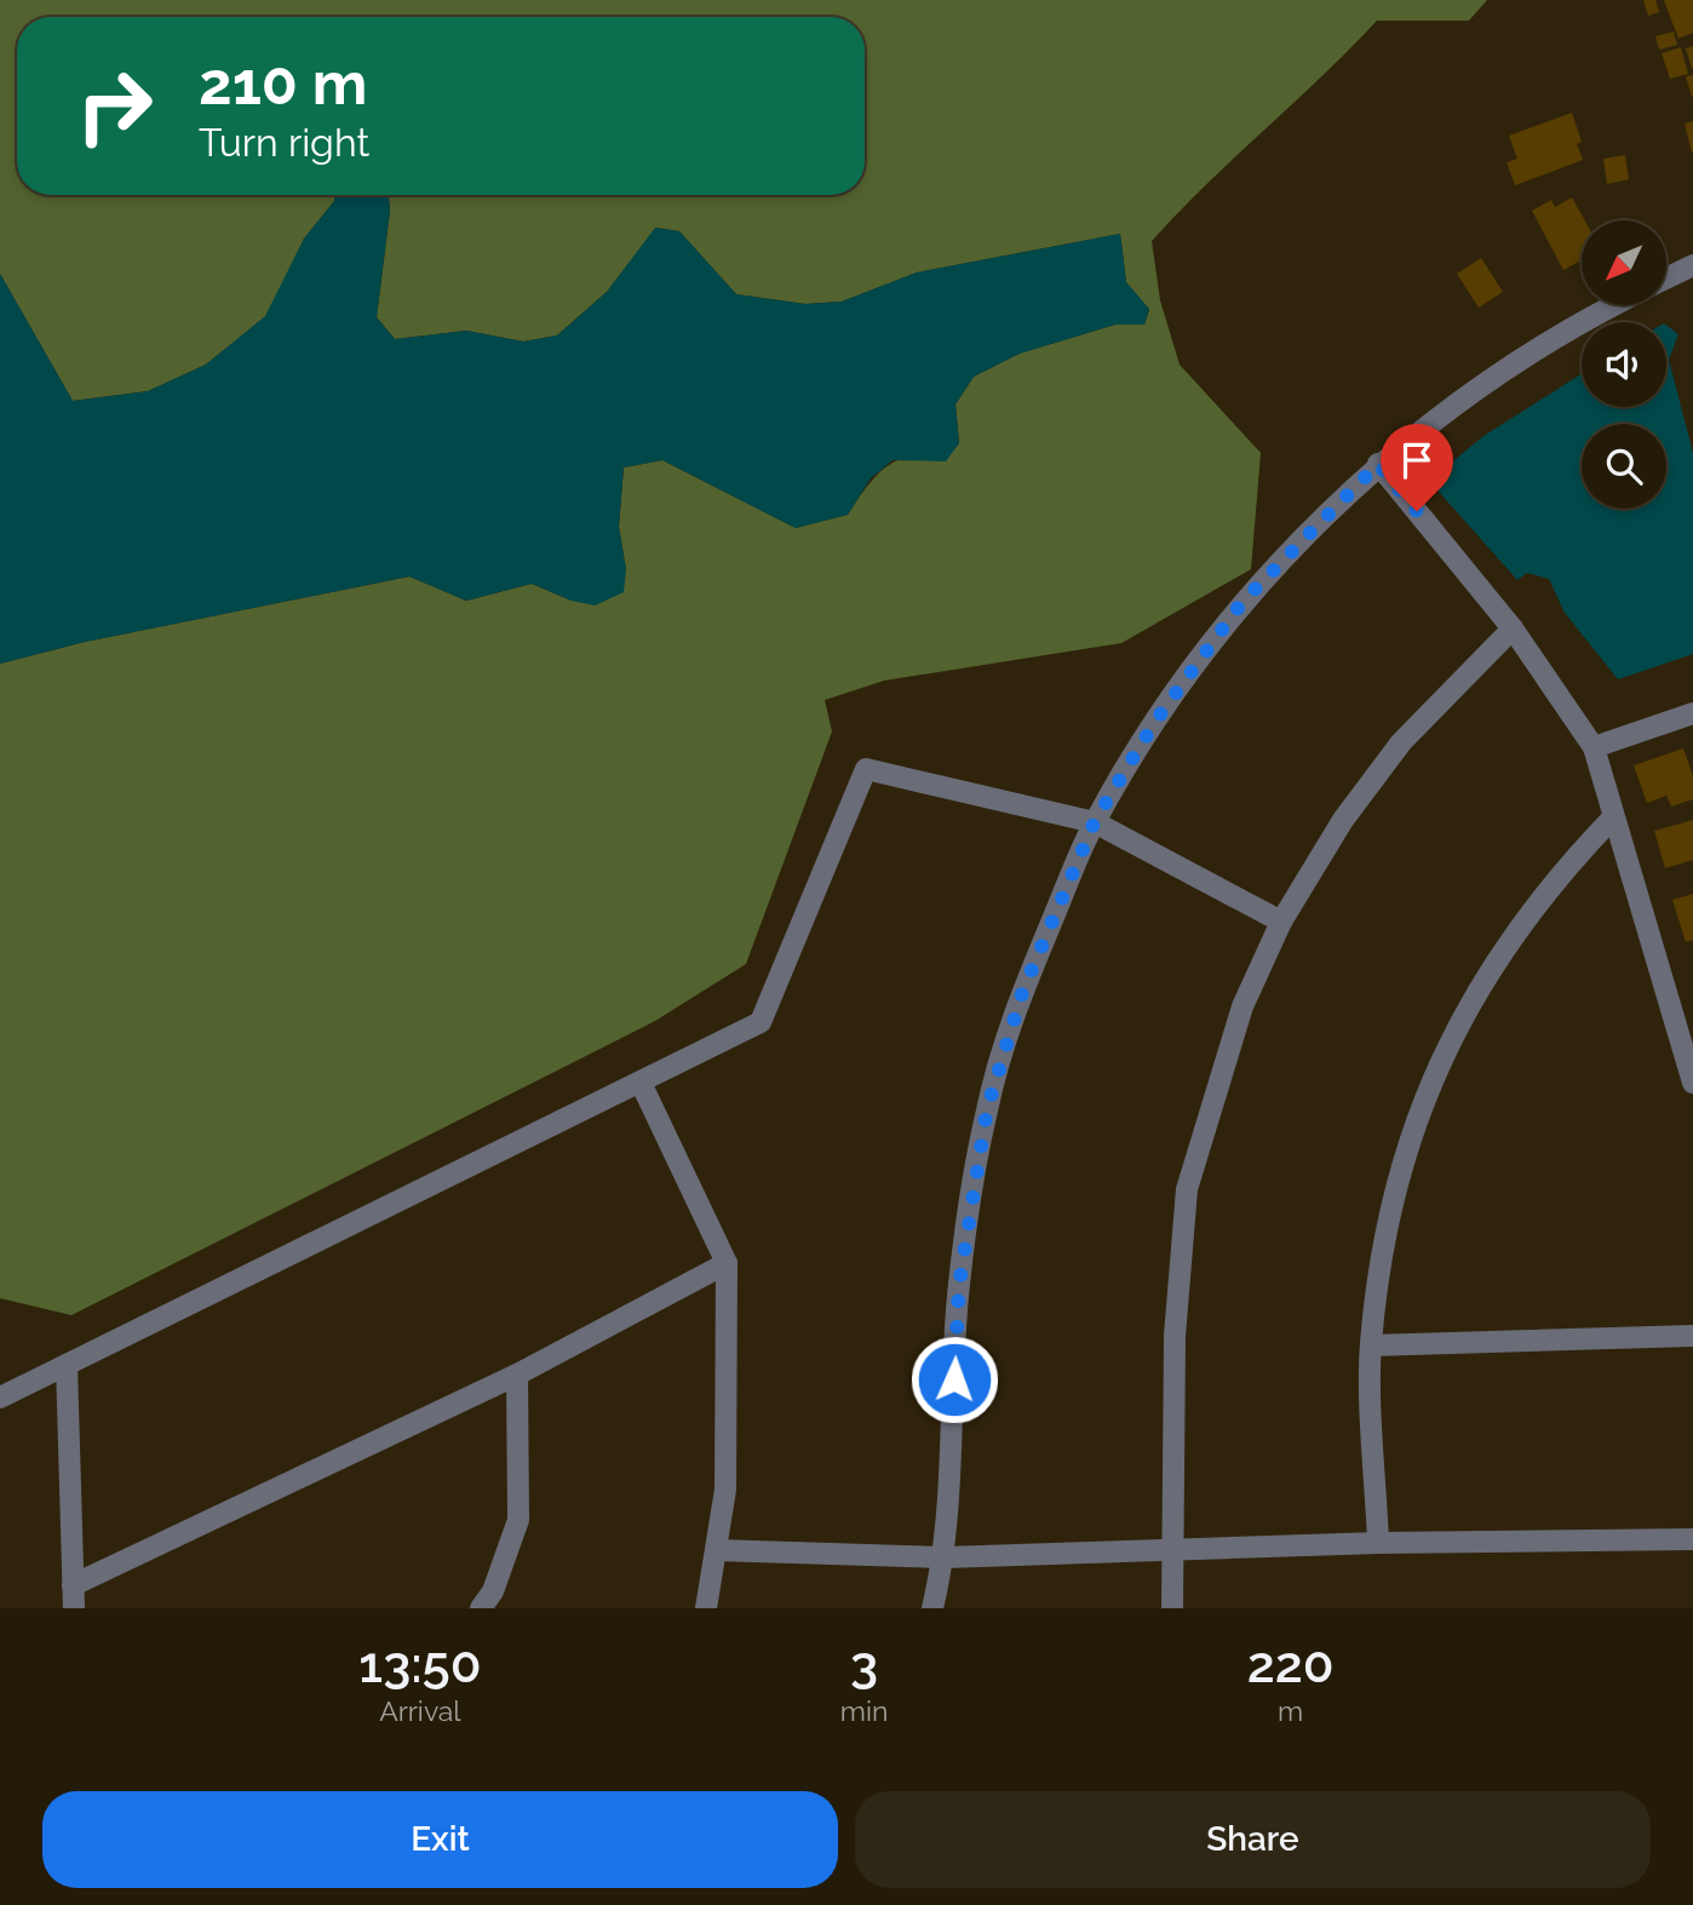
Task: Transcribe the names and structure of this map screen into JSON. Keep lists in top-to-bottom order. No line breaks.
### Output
{"north":"bottom left","page":{"turn":["210 m","Turn right"],"eta":["13:50","Arrival","3","min","220","m"],"buttons":["Exit","Share"]}}
